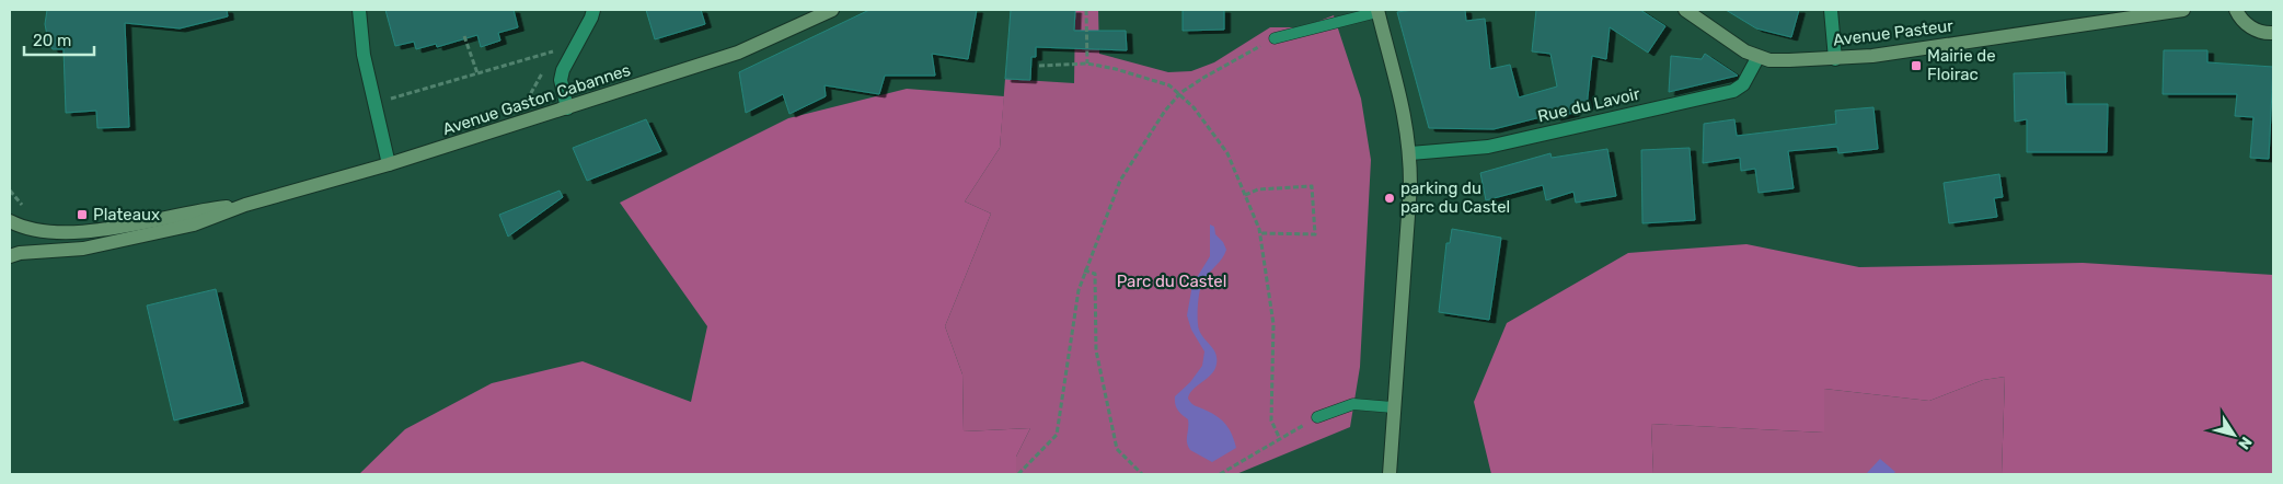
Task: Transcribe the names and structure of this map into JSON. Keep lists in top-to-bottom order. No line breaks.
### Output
{"streets":{"main road":["Avenue Pasteur","Avenue Gaston Cabannes"],"street":["Rue du Lavoir"]},"crossings":[["Avenue Pasteur","Rue du Lavoir"]],"parks":["Parc du Castel"],"places":{"transit":["Mairie de Floirac","Plateaux"],"other":["parking du parc du Castel"]},"scale_bar":"20 m","north":"bottom right"}
